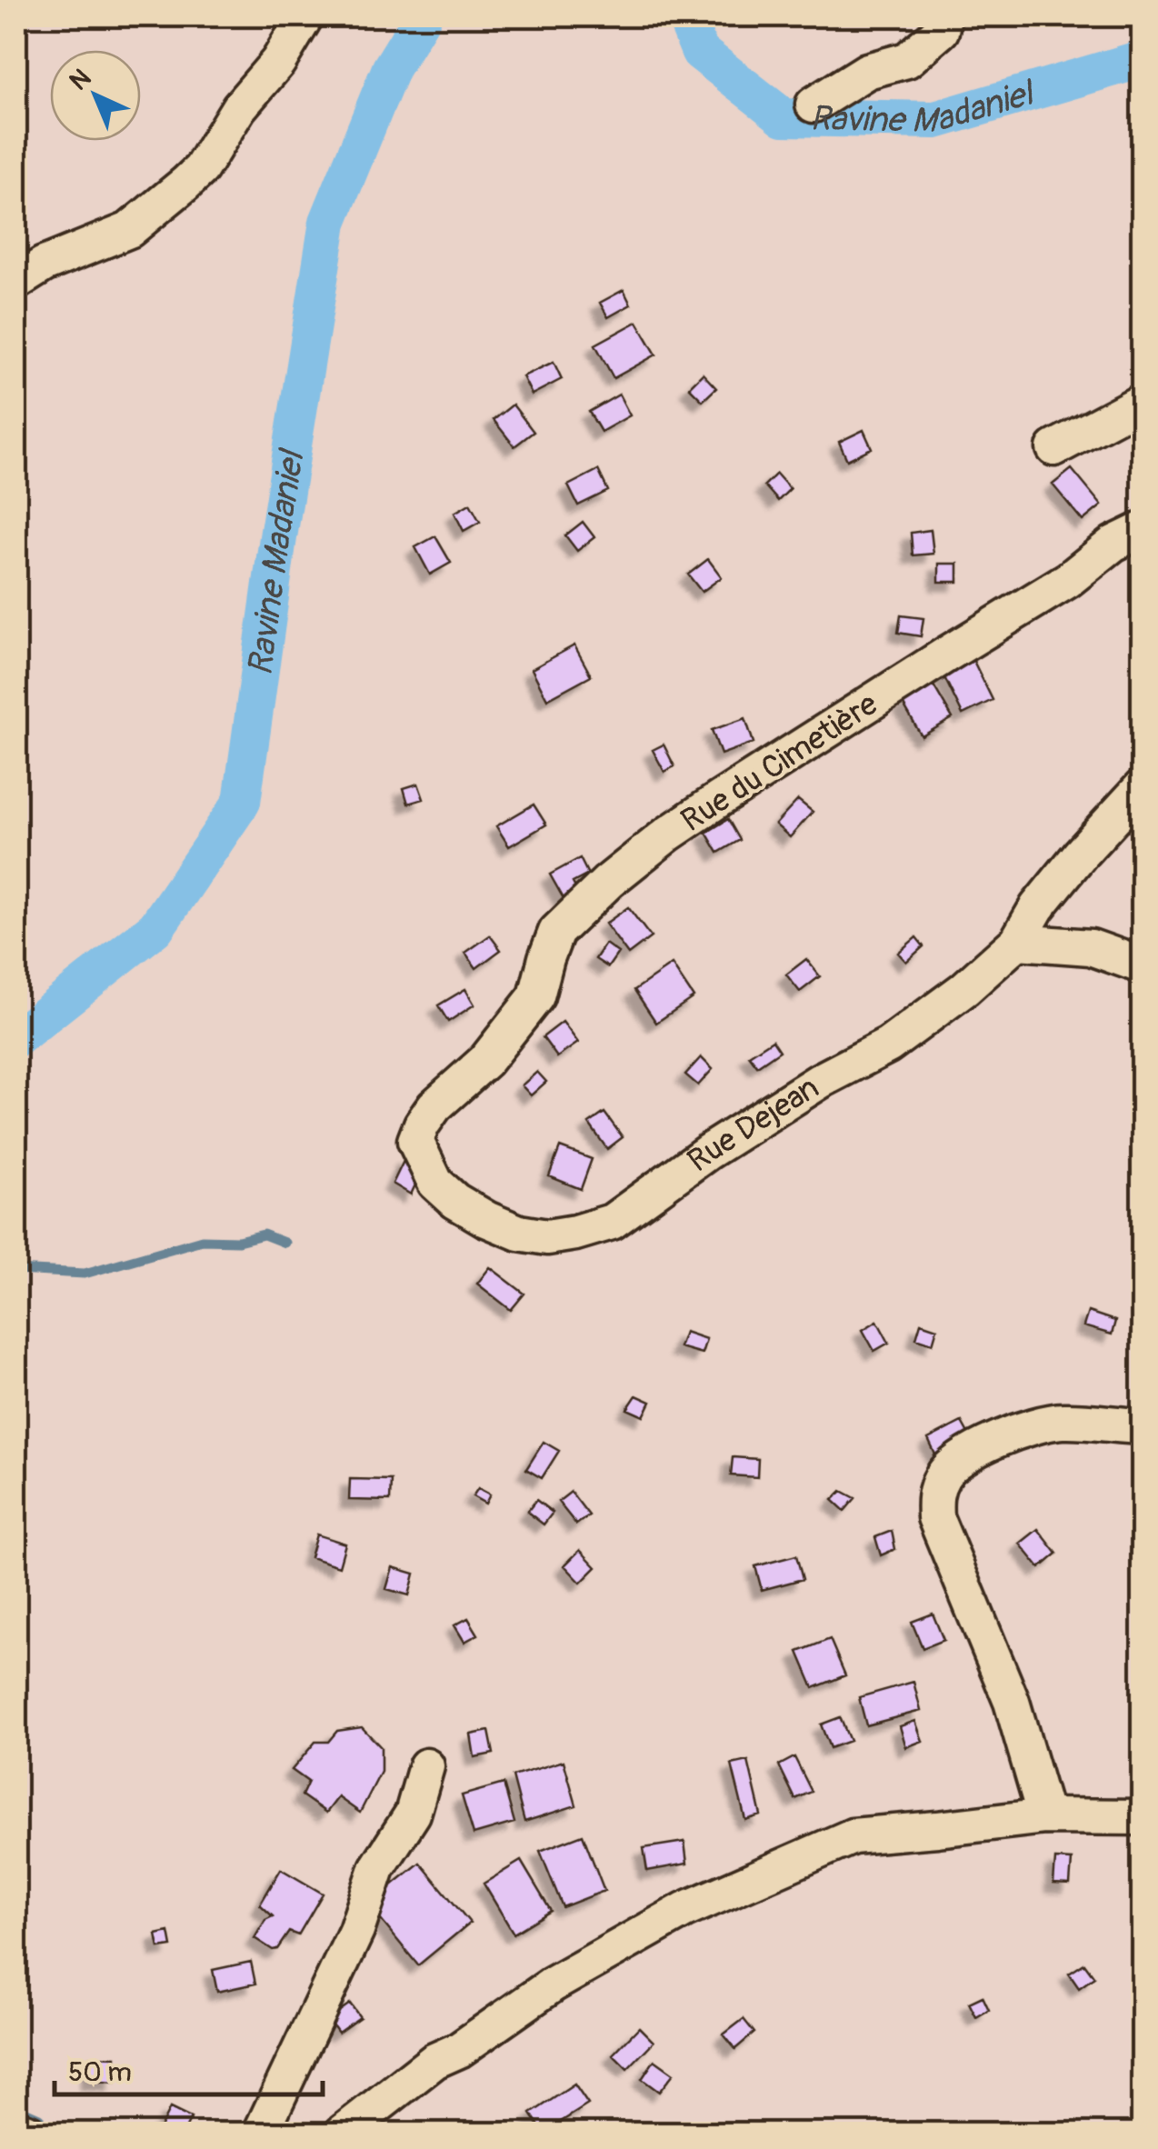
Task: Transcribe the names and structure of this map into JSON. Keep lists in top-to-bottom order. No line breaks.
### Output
{"streets":{"street":["Rue du Cimetière","Rue Dejean"]},"crossings":[["Rue du Cimetière","Rue Dejean"]],"water":["Ravine Madaniel"],"scale_bar":"50 m","north":"top left"}
